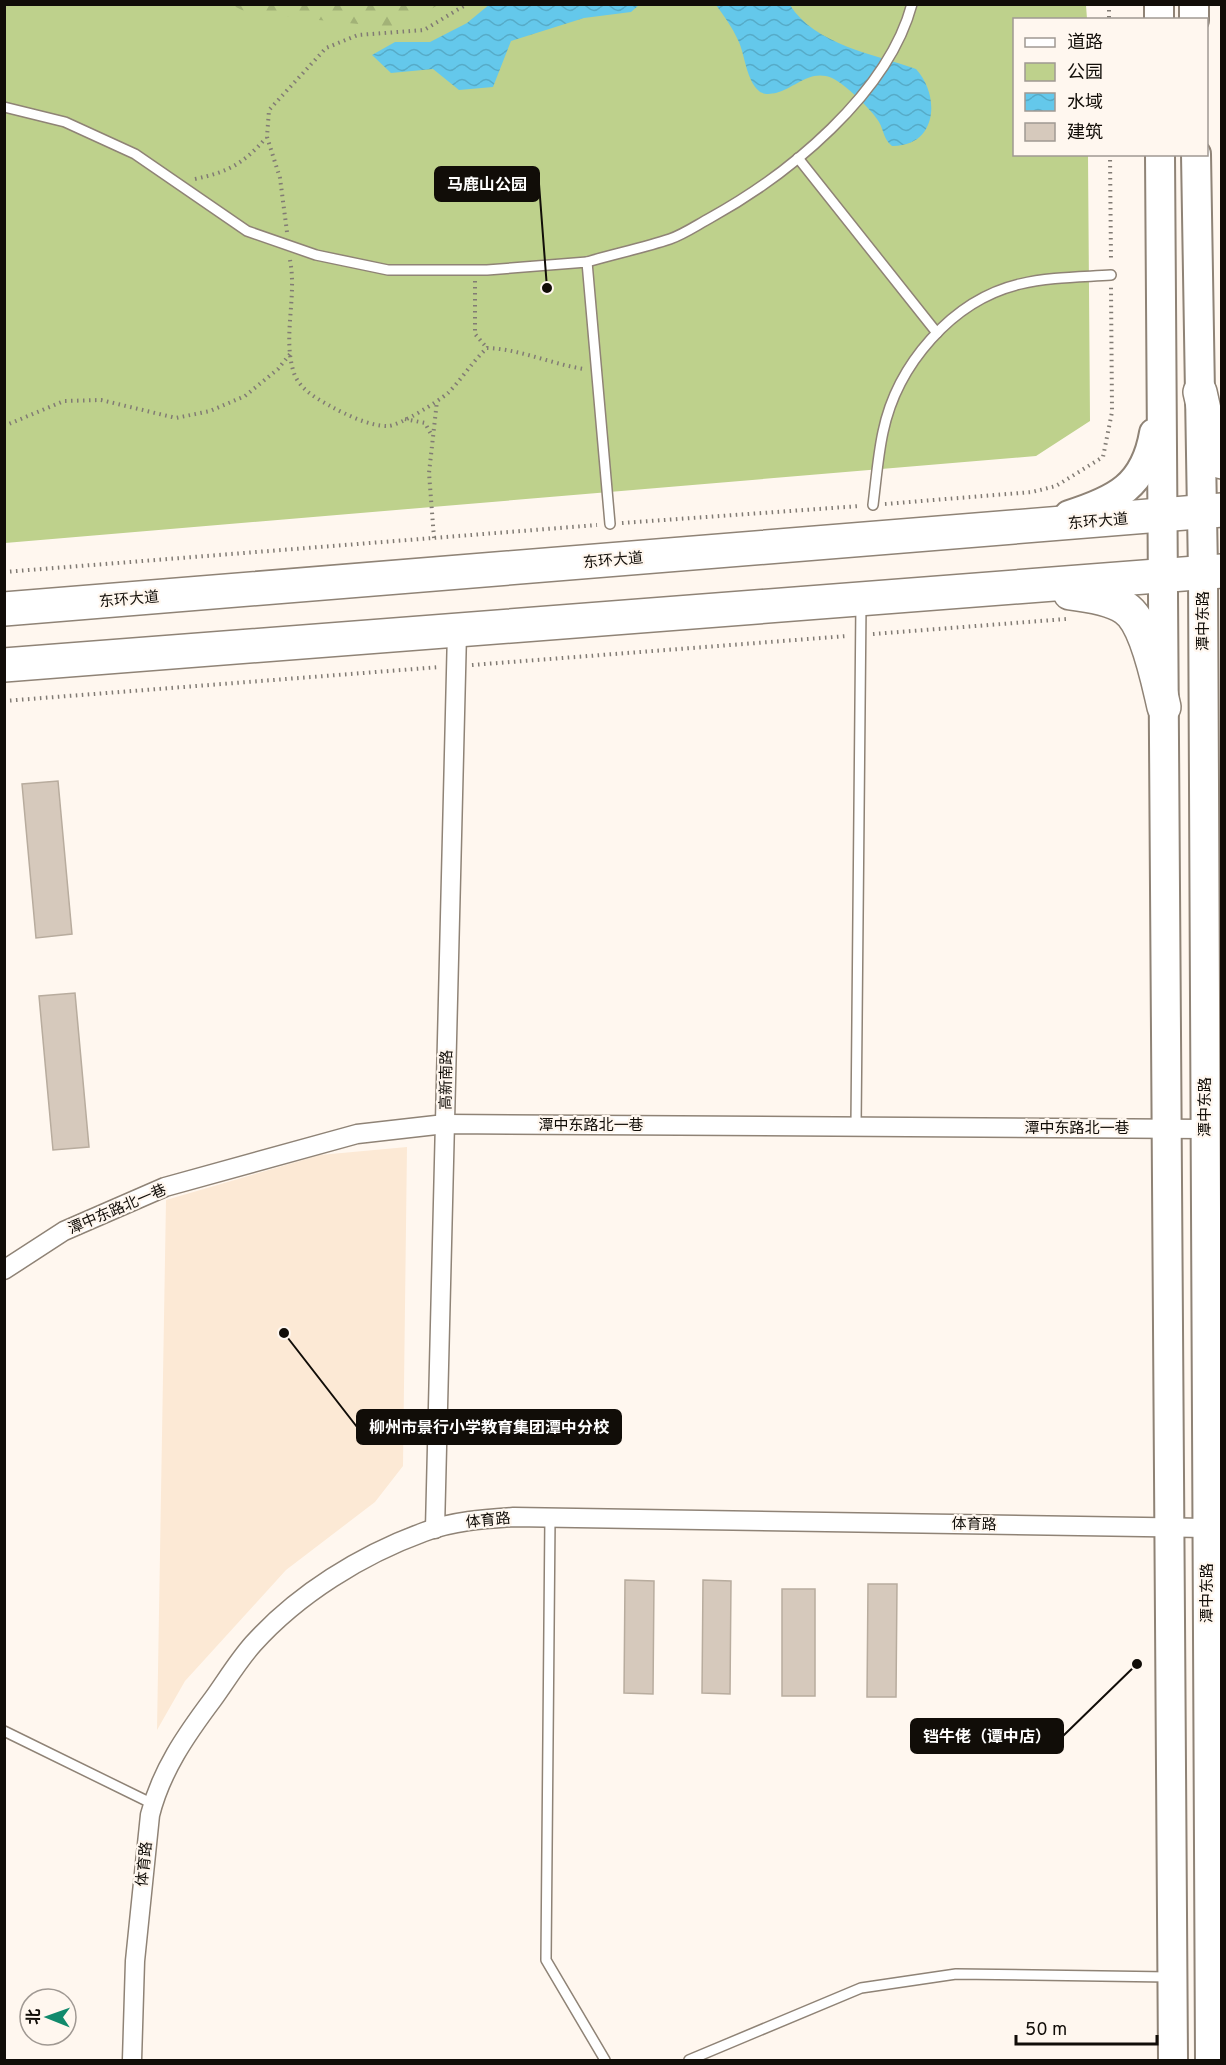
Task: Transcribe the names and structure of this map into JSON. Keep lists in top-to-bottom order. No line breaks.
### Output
{"streets":{"highway":["东环大道"],"main road":["潭中东路"],"street":["高新南路","潭中东路北一巷","体育路"]},"crossings":[["东环大道","潭中东路"],["潭中东路","潭中东路北一巷"],["潭中东路","体育路"],["高新南路","潭中东路北一巷"],["高新南路","体育路"]],"places":["马鹿山公园","柳州市景行小学教育集团潭中分校","铛牛佬（谭中店）"],"legend":["道路","公园","水域","建筑"],"scale_bar":"50 m","north":"left"}
